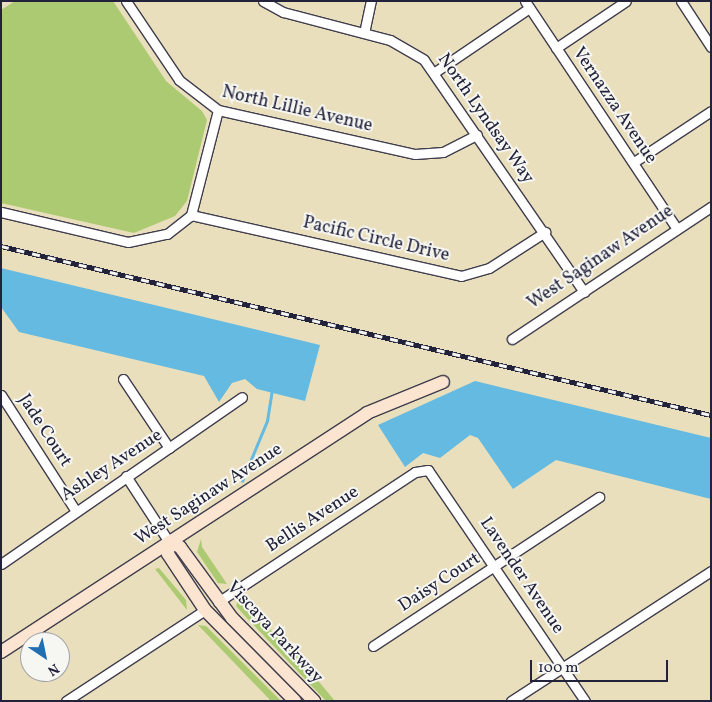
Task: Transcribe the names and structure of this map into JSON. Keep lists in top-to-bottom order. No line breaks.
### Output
{"streets":{"street":["Vernazza Avenue","North Lillie Avenue","North Lyndsay Way","Pacific Circle Drive","West Saginaw Avenue","Jade Court","Ashley Avenue","Bellis Avenue","Lavender Avenue","Daisy Court","Viscaya Parkway"]},"crossings":[["Vernazza Avenue","West Saginaw Avenue"],["North Lillie Avenue","North Lyndsay Way"],["North Lyndsay Way","Pacific Circle Drive"],["North Lyndsay Way","West Saginaw Avenue"],["West Saginaw Avenue","Viscaya Parkway"],["Jade Court","Ashley Avenue"],["Bellis Avenue","Lavender Avenue"],["Bellis Avenue","Viscaya Parkway"],["Lavender Avenue","Daisy Court"]],"scale_bar":"100 m","north":"bottom right"}
